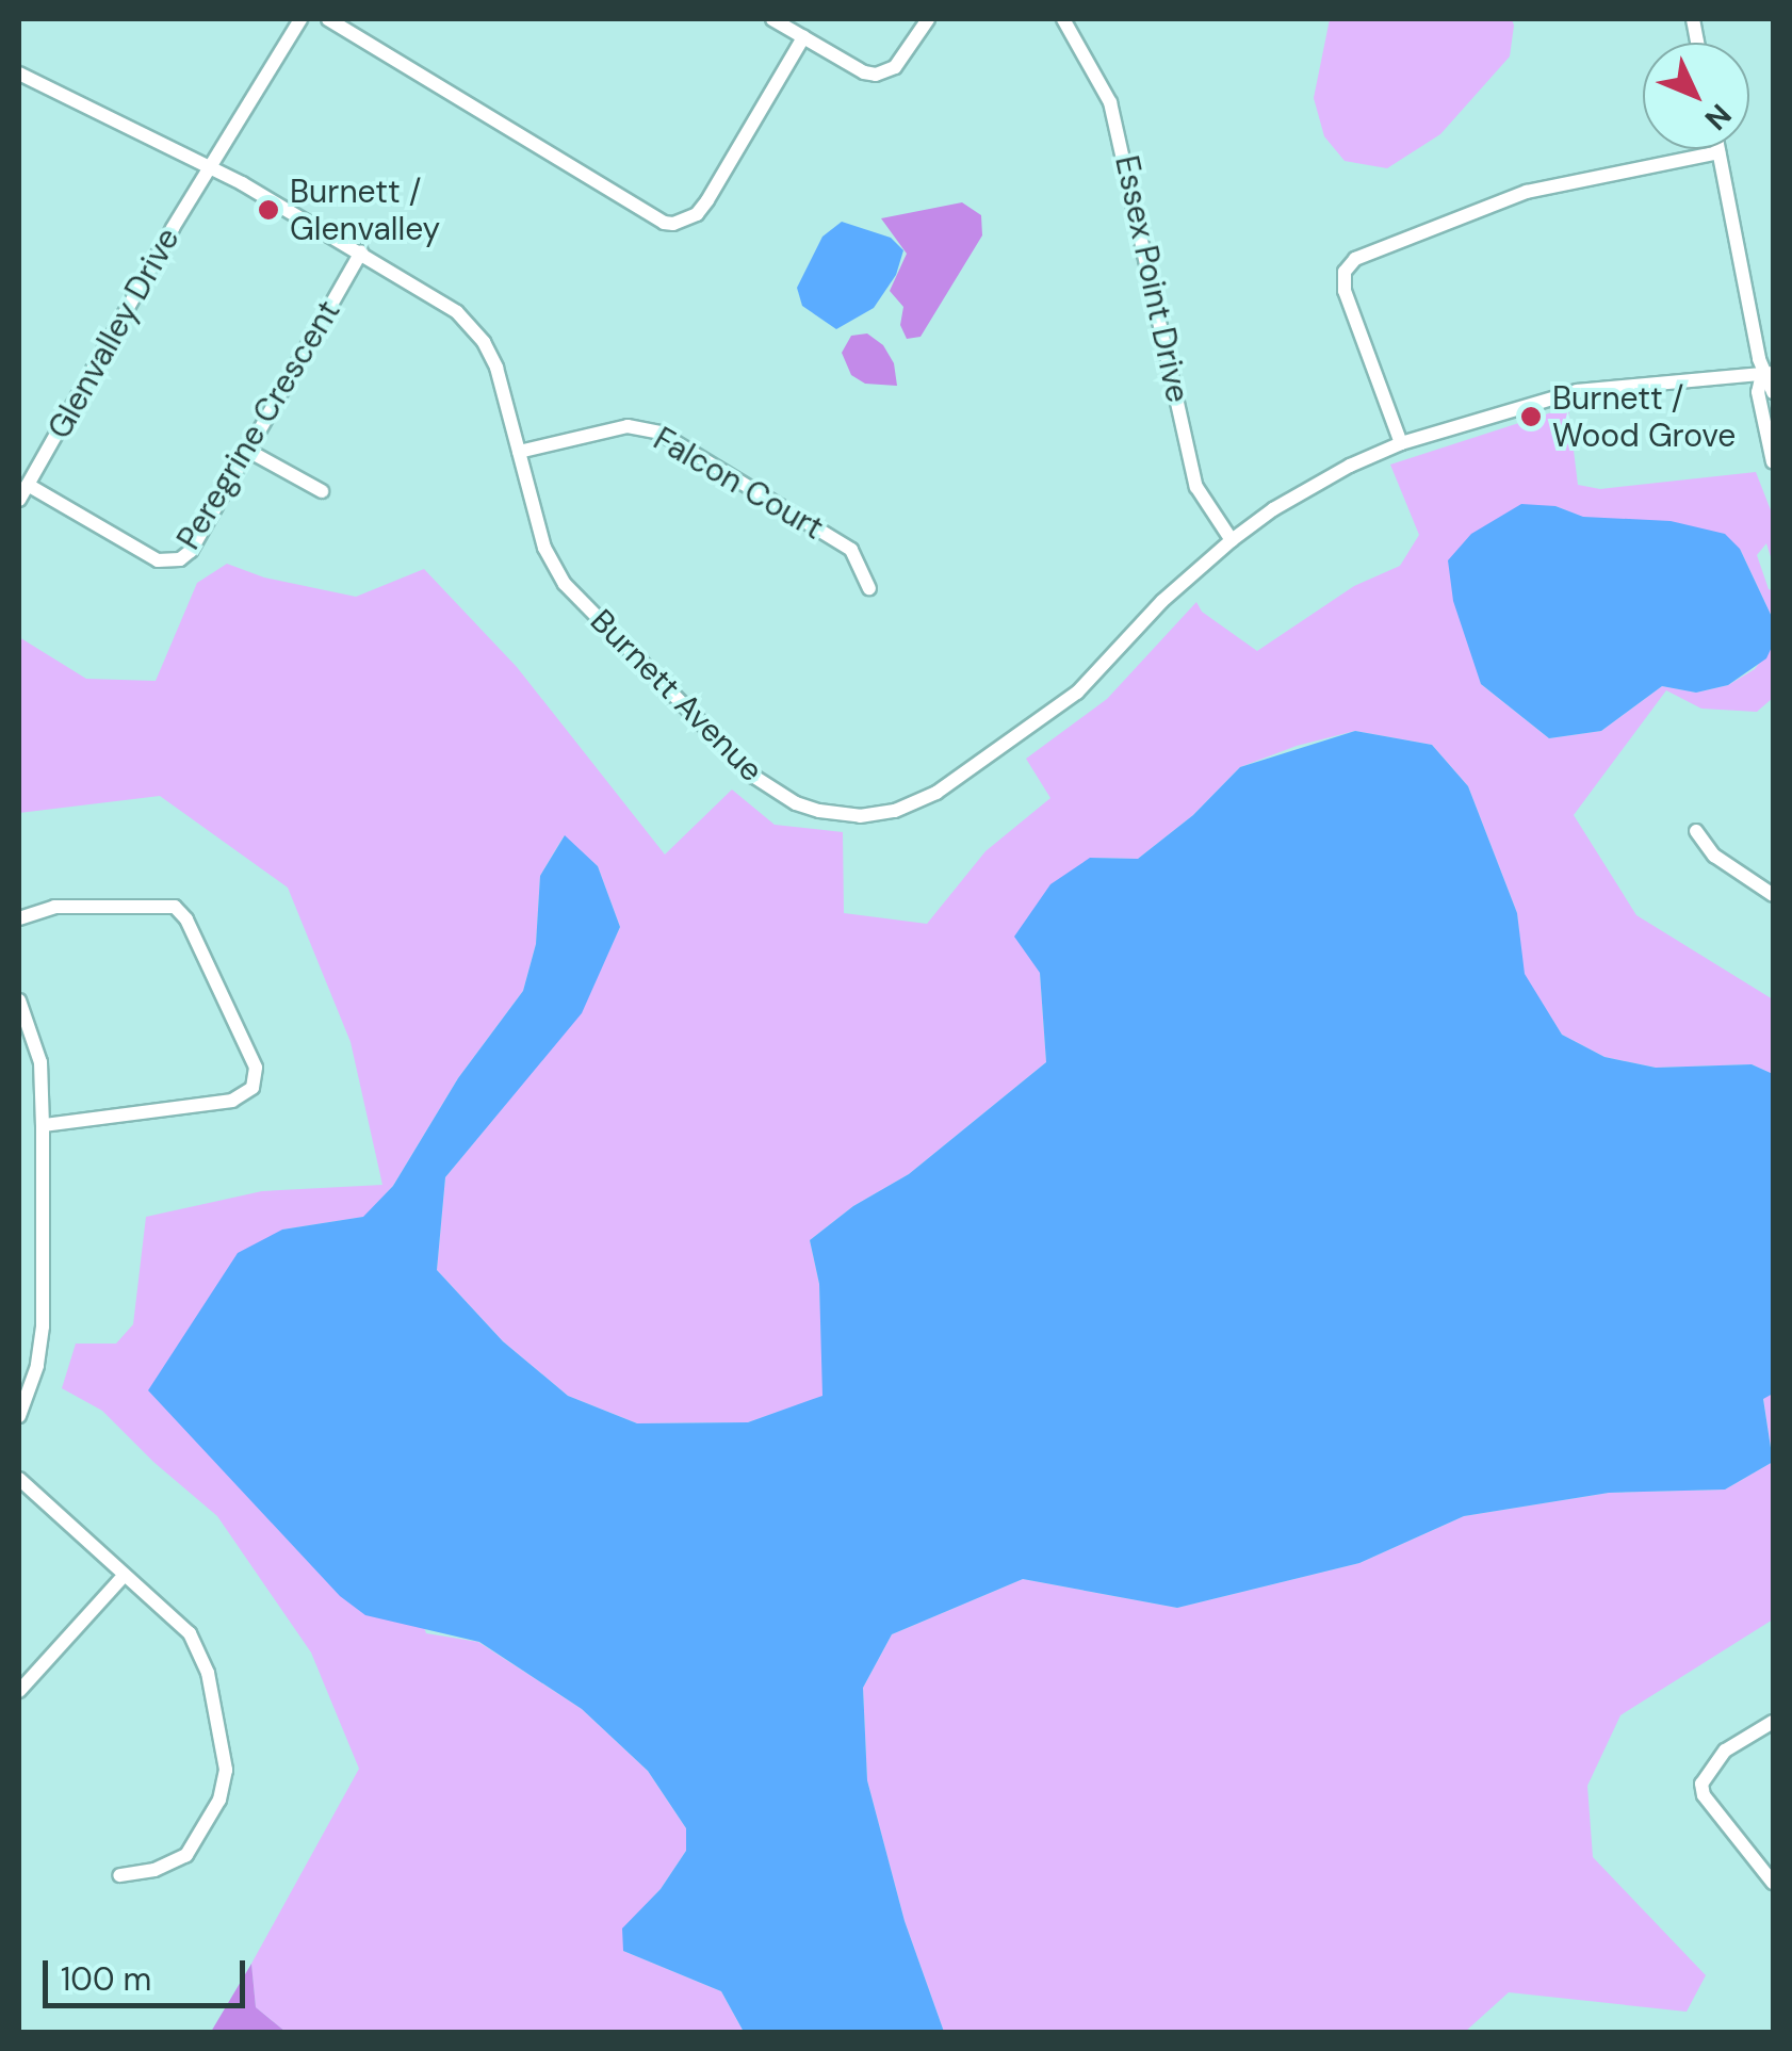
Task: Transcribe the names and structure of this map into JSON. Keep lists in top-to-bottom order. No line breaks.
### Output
{"streets":{"street":["Essex Point Drive","Glenvalley Drive","Peregrine Crescent","Falcon Court","Burnett Avenue"]},"crossings":[["Essex Point Drive","Burnett Avenue"],["Glenvalley Drive","Peregrine Crescent"],["Glenvalley Drive","Burnett Avenue"],["Peregrine Crescent","Burnett Avenue"],["Falcon Court","Burnett Avenue"]],"places":["Burnett / Glenvalley","Burnett / Wood Grove"],"scale_bar":"100 m","north":"bottom right"}
